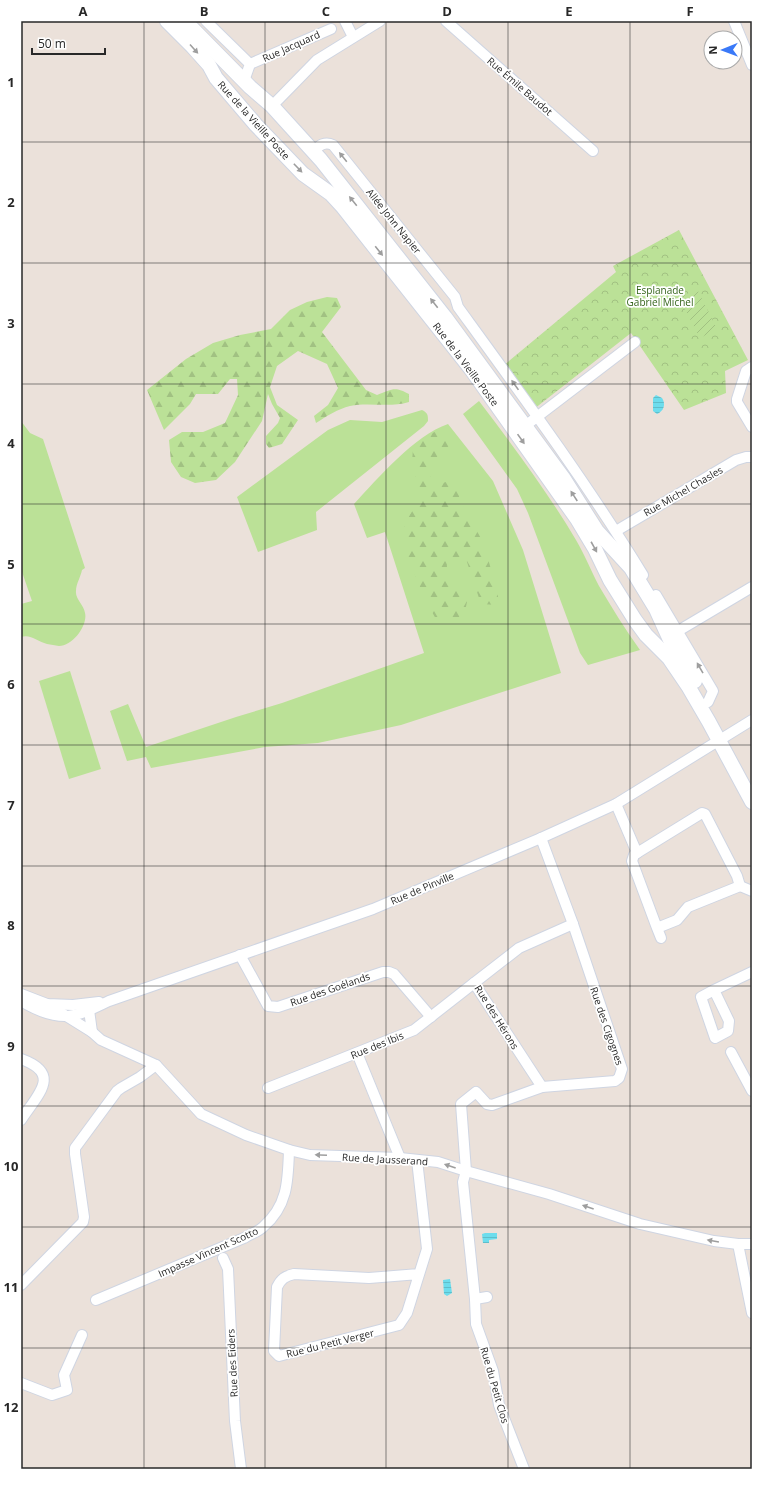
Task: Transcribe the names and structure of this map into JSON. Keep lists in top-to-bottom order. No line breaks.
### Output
{"streets":{"main road":["Rue de la Vieille Poste"],"street":["Rue Jacquard","Rue Émile Baudot","Allée John Napier","Rue Michel Chasles","Rue de Pinville","Rue des Goélands","Rue des Hérons","Rue des Cigognes","Rue des Ibis","Rue de Jausserand","Impasse Vincent Scotto","Rue du Petit Verger","Rue des Eiders","Rue du Petit Clos"]},"crossings":[["Rue Jacquard","Rue de la Vieille Poste"],["Rue de la Vieille Poste","Allée John Napier"],["Rue de la Vieille Poste","Rue Michel Chasles"],["Rue de la Vieille Poste","Rue de Pinville"],["Rue de Pinville","Rue des Goélands"],["Rue de Pinville","Rue des Cigognes"],["Rue de Pinville","Rue de Jausserand"],["Rue des Goélands","Rue des Ibis"],["Rue des Hérons","Rue des Cigognes"],["Rue des Hérons","Rue des Ibis"],["Rue des Cigognes","Rue de Jausserand"],["Rue des Cigognes","Rue du Petit Clos"],["Rue de Jausserand","Impasse Vincent Scotto"],["Rue de Jausserand","Rue du Petit Verger"],["Rue de Jausserand","Rue du Petit Clos"]],"one_way":["Allée John Napier","Rue de Jausserand"],"parks":["Esplanade Gabriel Michel"],"scale_bar":"50 m","north":"left","grid":{"columns":["A","B","C","D","E","F"],"rows":["1","2","3","4","5","6","7","8","9","10","11","12"]}}
